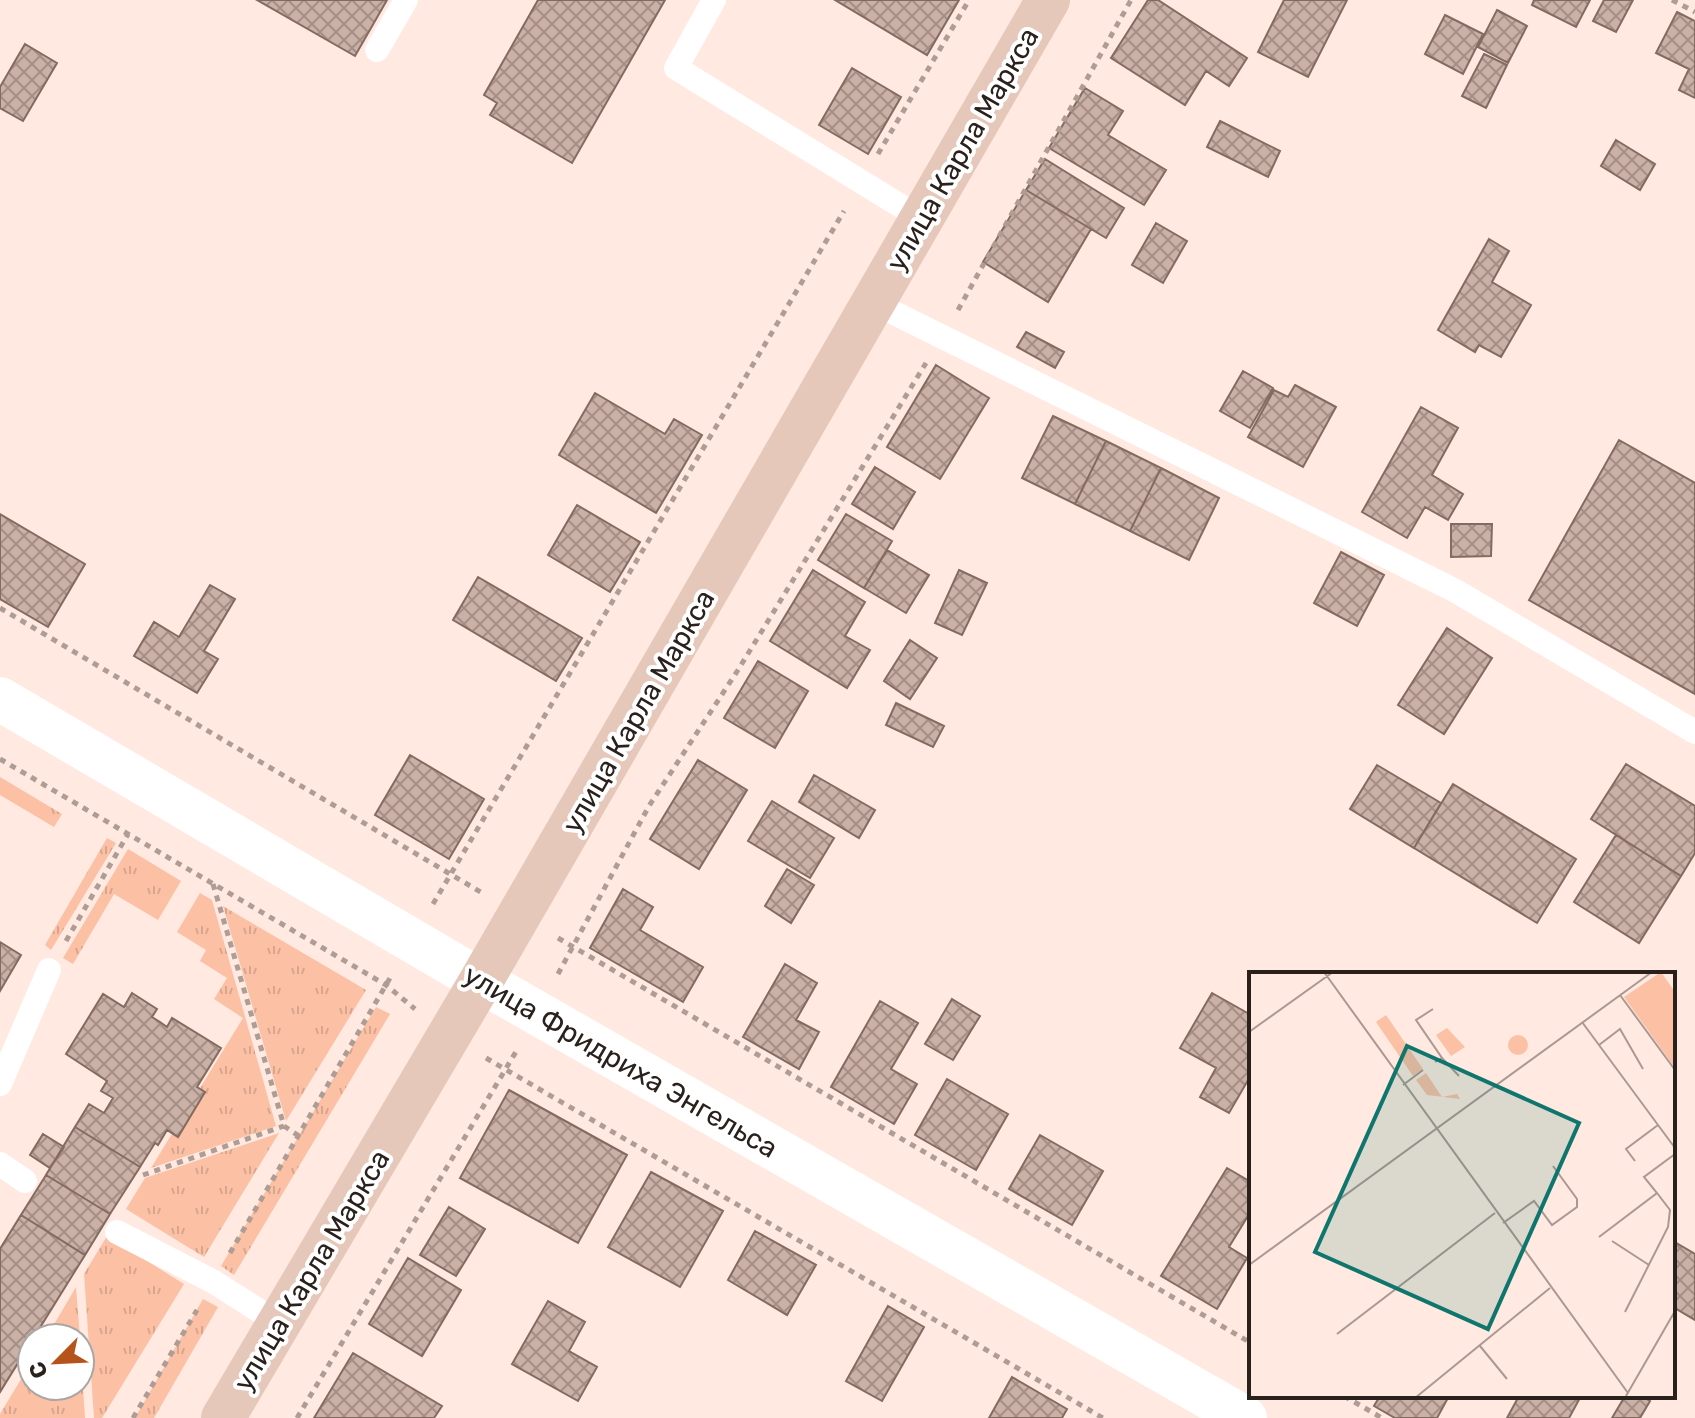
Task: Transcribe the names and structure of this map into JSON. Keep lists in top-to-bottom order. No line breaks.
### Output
{"streets":{"main road":["улица Карла Маркса"],"street":["улица Фридриха Энгельса"]},"crossings":[["улица Карла Маркса","улица Фридриха Энгельса"]],"north":"bottom left"}
